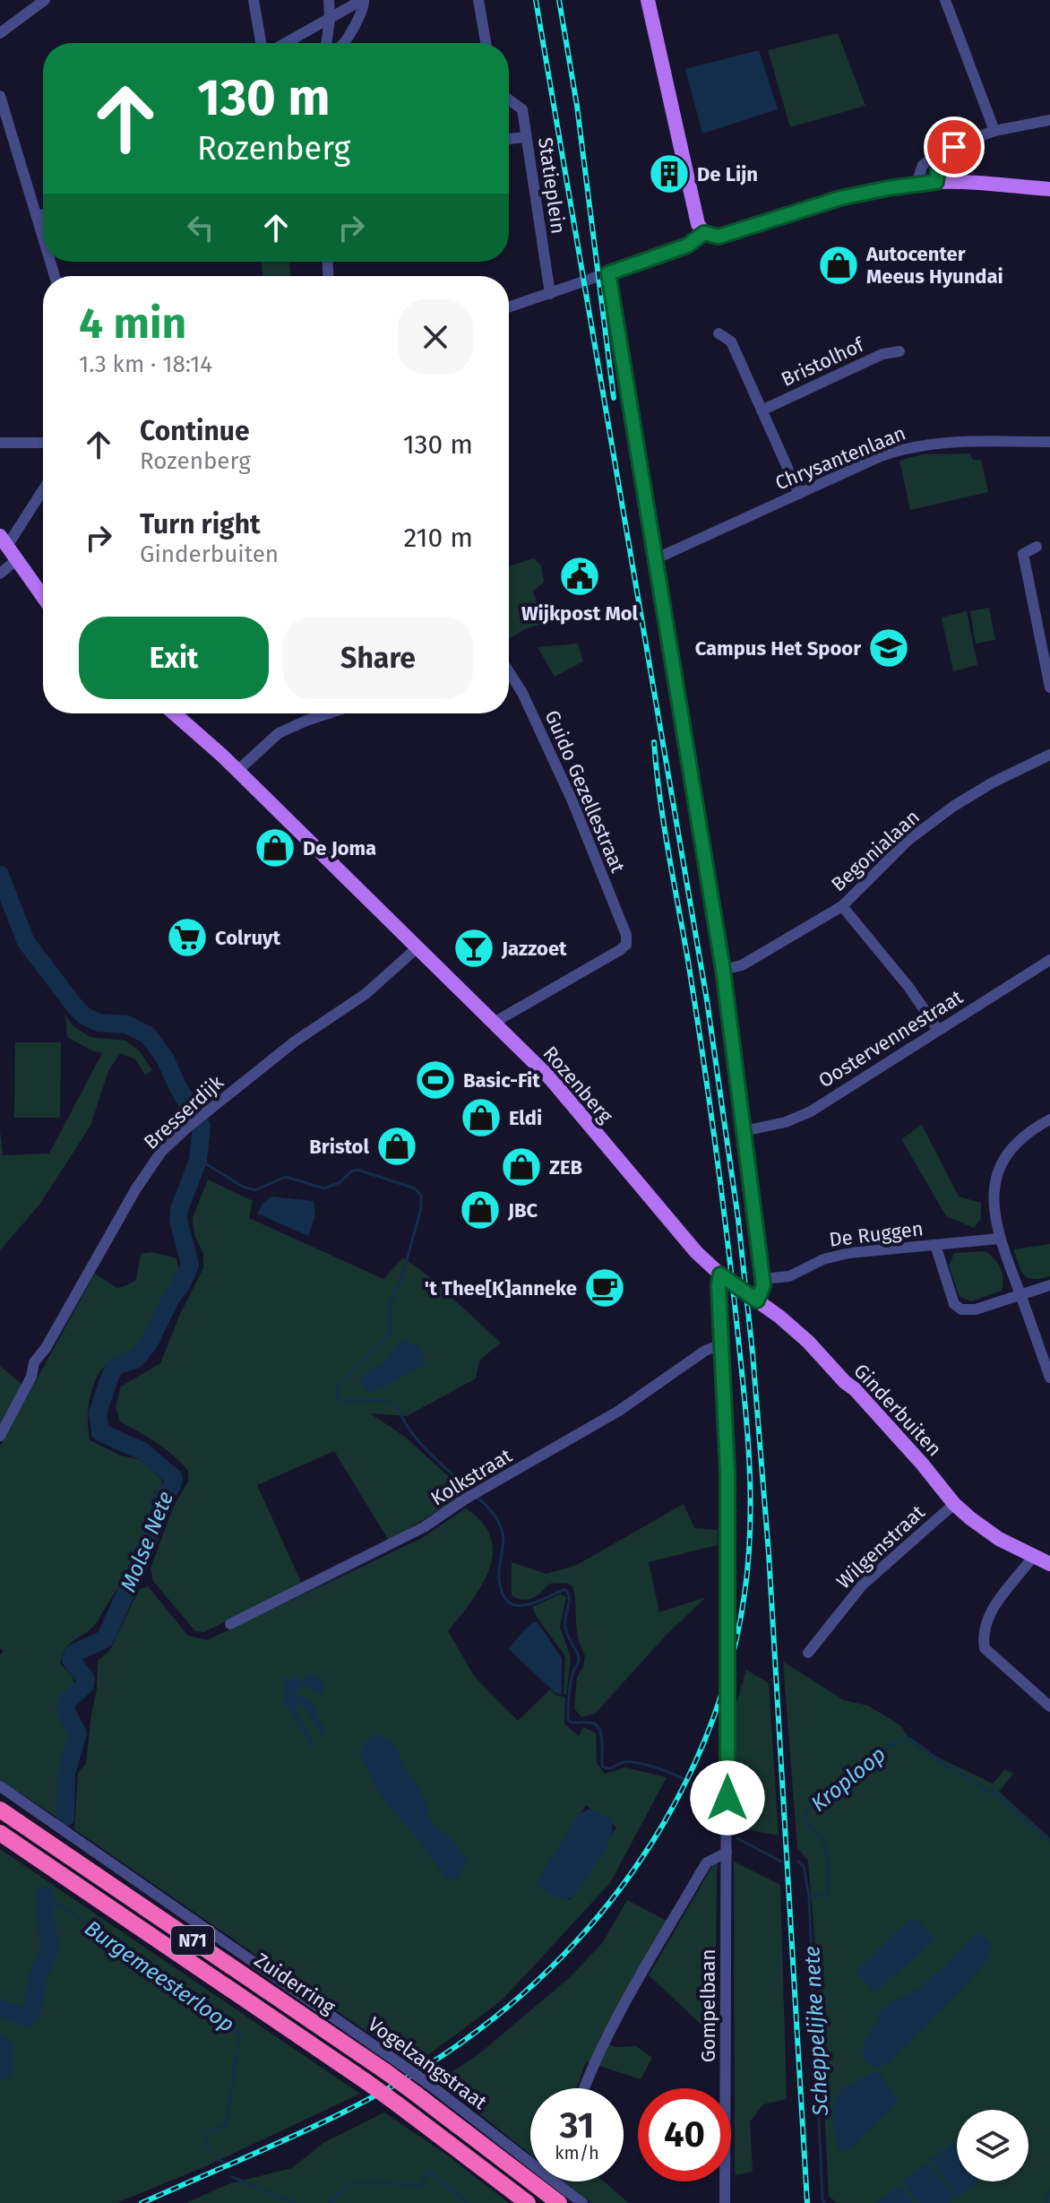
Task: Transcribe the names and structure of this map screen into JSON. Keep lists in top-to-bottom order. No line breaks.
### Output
{"streets":{"highway":["N71","Zuiderring"],"main road":["Rozenberg","Ginderbuiten"],"street":["Statieplein","Bristolhof","Chrysantenlaan","Guido Gezellestraat","Begonialaan","Oostervennestraat","Bresserdijk","De Ruggen","Kolkstraat","Wilgenstraat","Gompelbaan","Vogelzangstraat"]},"crossings":[["Guido Gezellestraat","Rozenberg"],["Rozenberg","Bresserdijk"],["Rozenberg","Ginderbuiten"],["Ginderbuiten","Wilgenstraat"],["Kolkstraat","Gompelbaan"],["Zuiderring","Vogelzangstraat"]],"water":["Molse Nete","Kroploop","Burgemeesterloop","Scheppelijke nete"],"places":{"building":["De Lijn"],"shop":["Autocenter Meeus Hyundai","De Joma","Eldi","Bristol","ZEB","JBC"],"public building":["Wijkpost Mol"],"school or university":["Campus Het Spoor"],"supermarket":["Colruyt"],"bar":["Jazzoet"],"sports":["Basic-Fit"],"cafe":["'t Thee[K]anneke"]},"page":{"turn":["130 m","Rozenberg"],"heading":["4 min","1.3 km · 18:14"],"list":[{"name":"Continue","note":"Rozenberg","value":"130 m"},{"name":"Turn right","note":"Ginderbuiten","value":"210 m"}],"buttons":["Exit","Share"],"speed":"31 km/h","limit":"40"}}
